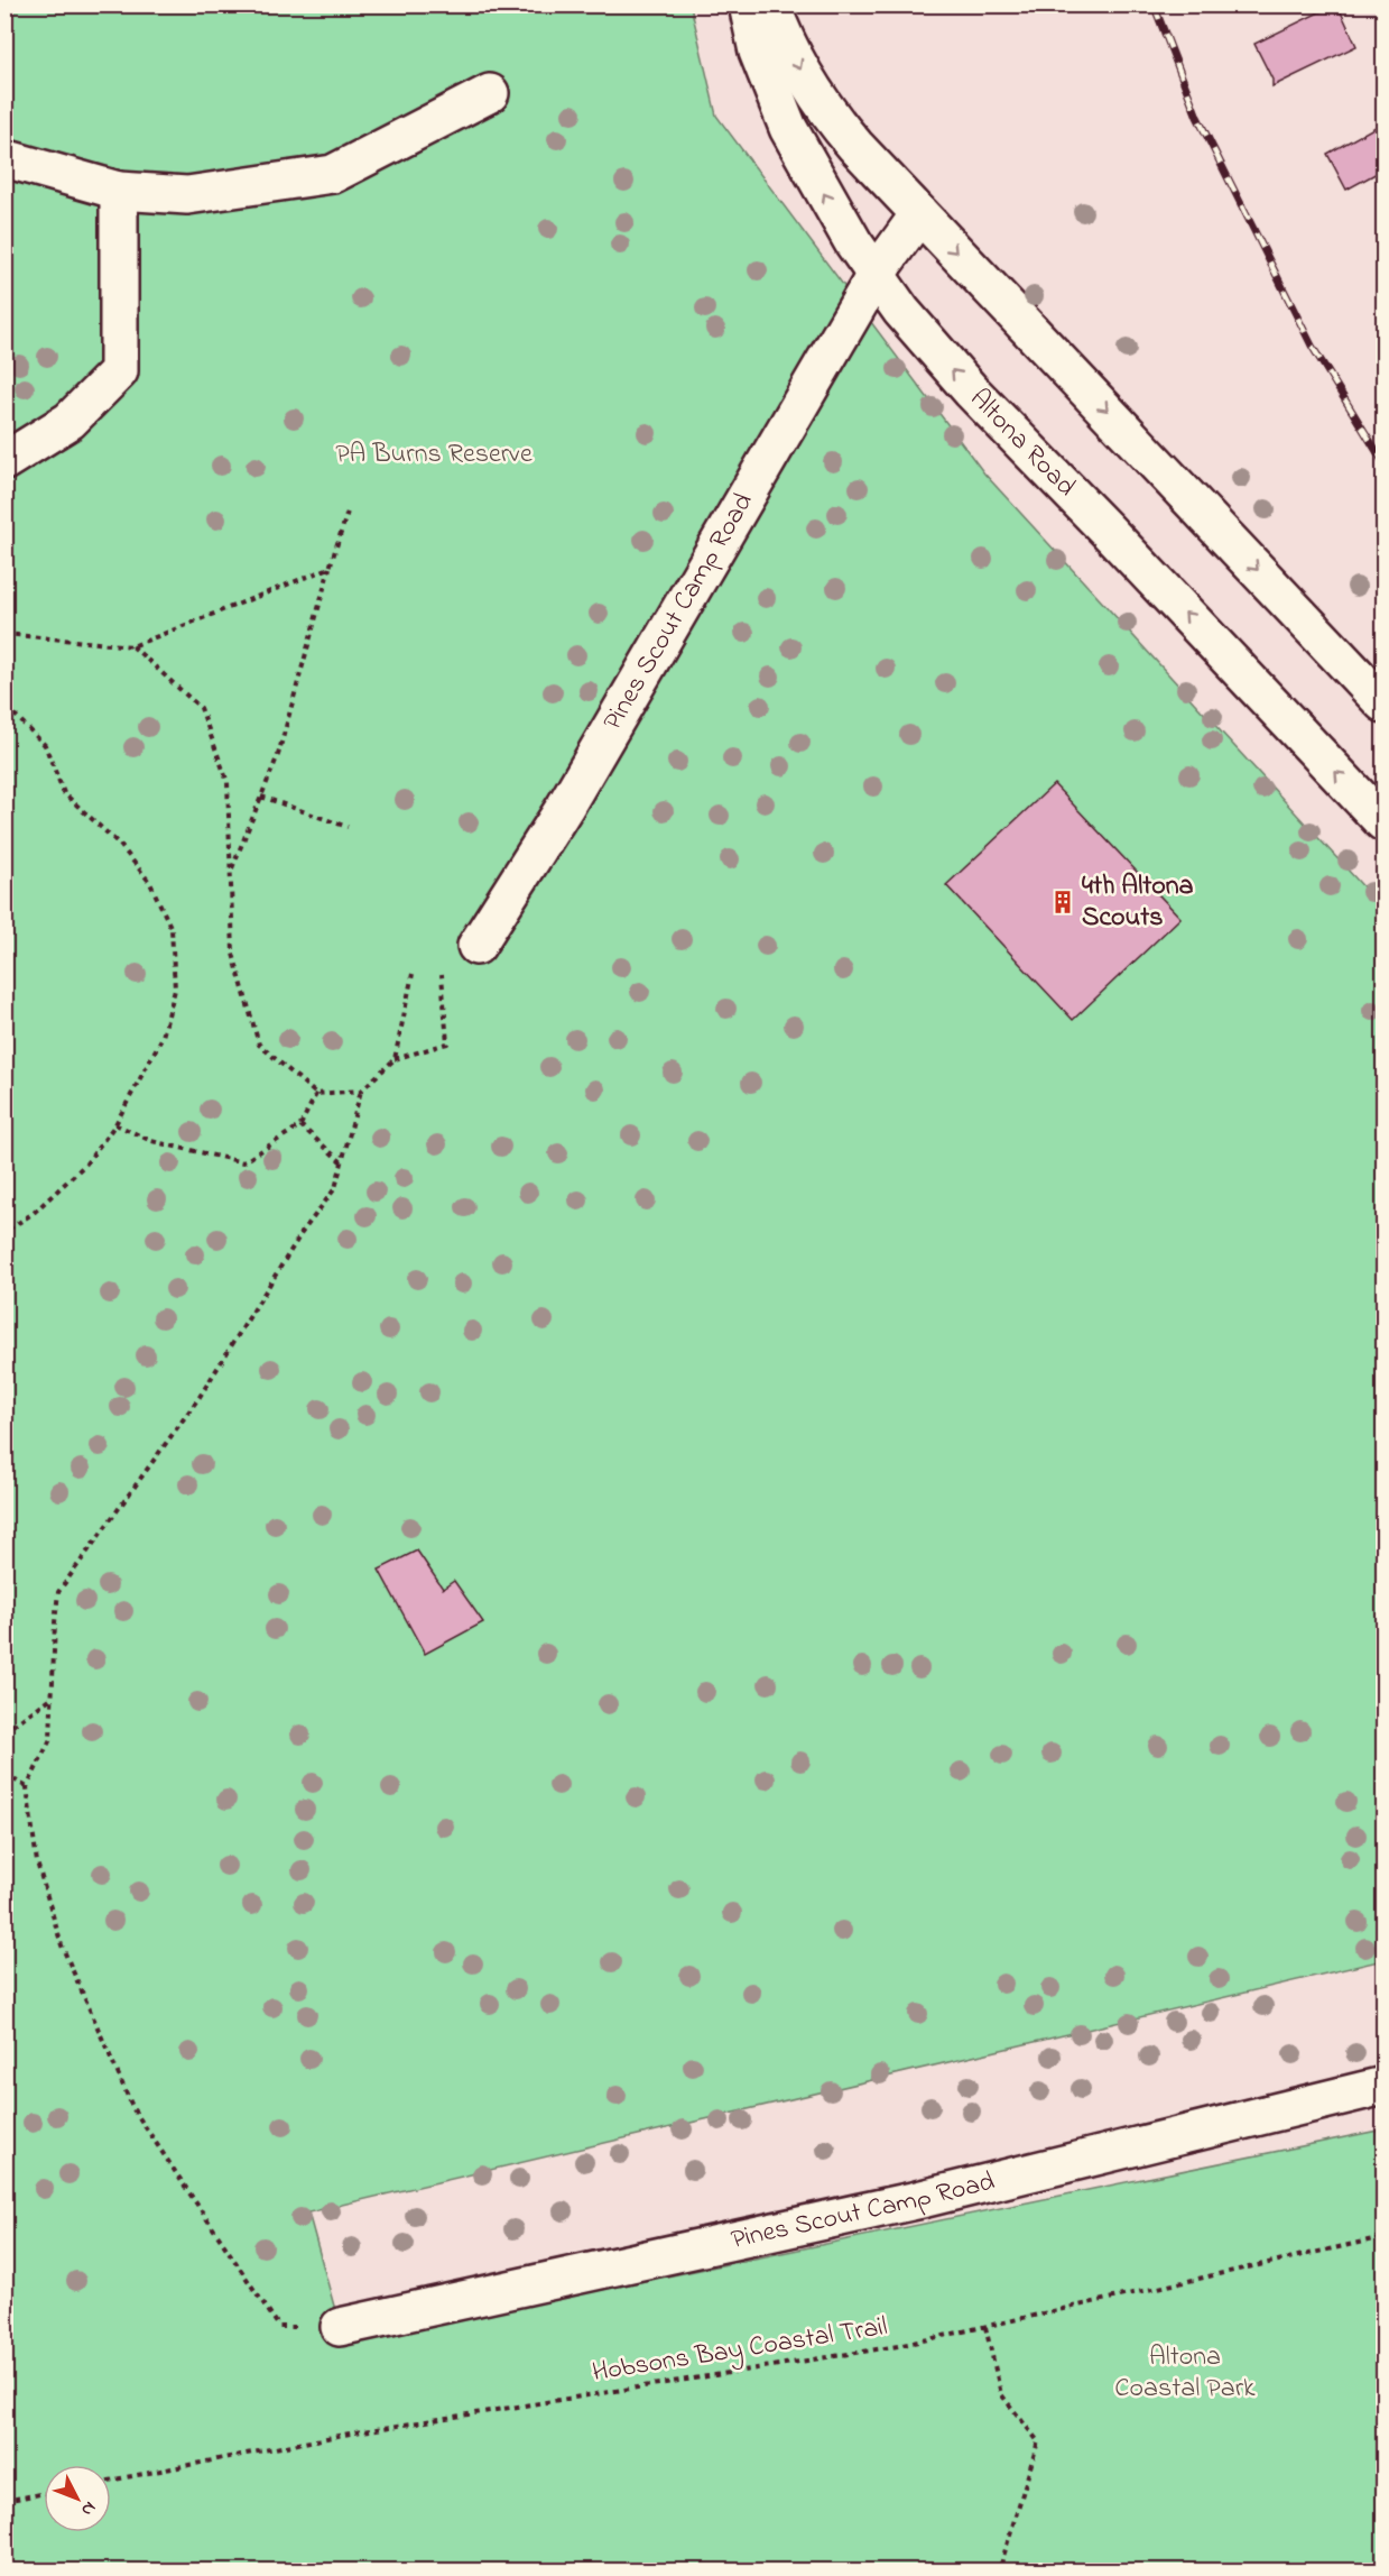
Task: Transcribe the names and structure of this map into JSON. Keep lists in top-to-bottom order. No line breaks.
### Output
{"streets":{"street":["Altona Road","Pines Scout Camp Road"],"path":["Hobsons Bay Coastal Trail"]},"crossings":[["Altona Road","Pines Scout Camp Road"]],"parks":["PA Burns Reserve","Altona Coastal Park"],"places":{"building":["4th Altona Scouts"]},"north":"bottom right"}
